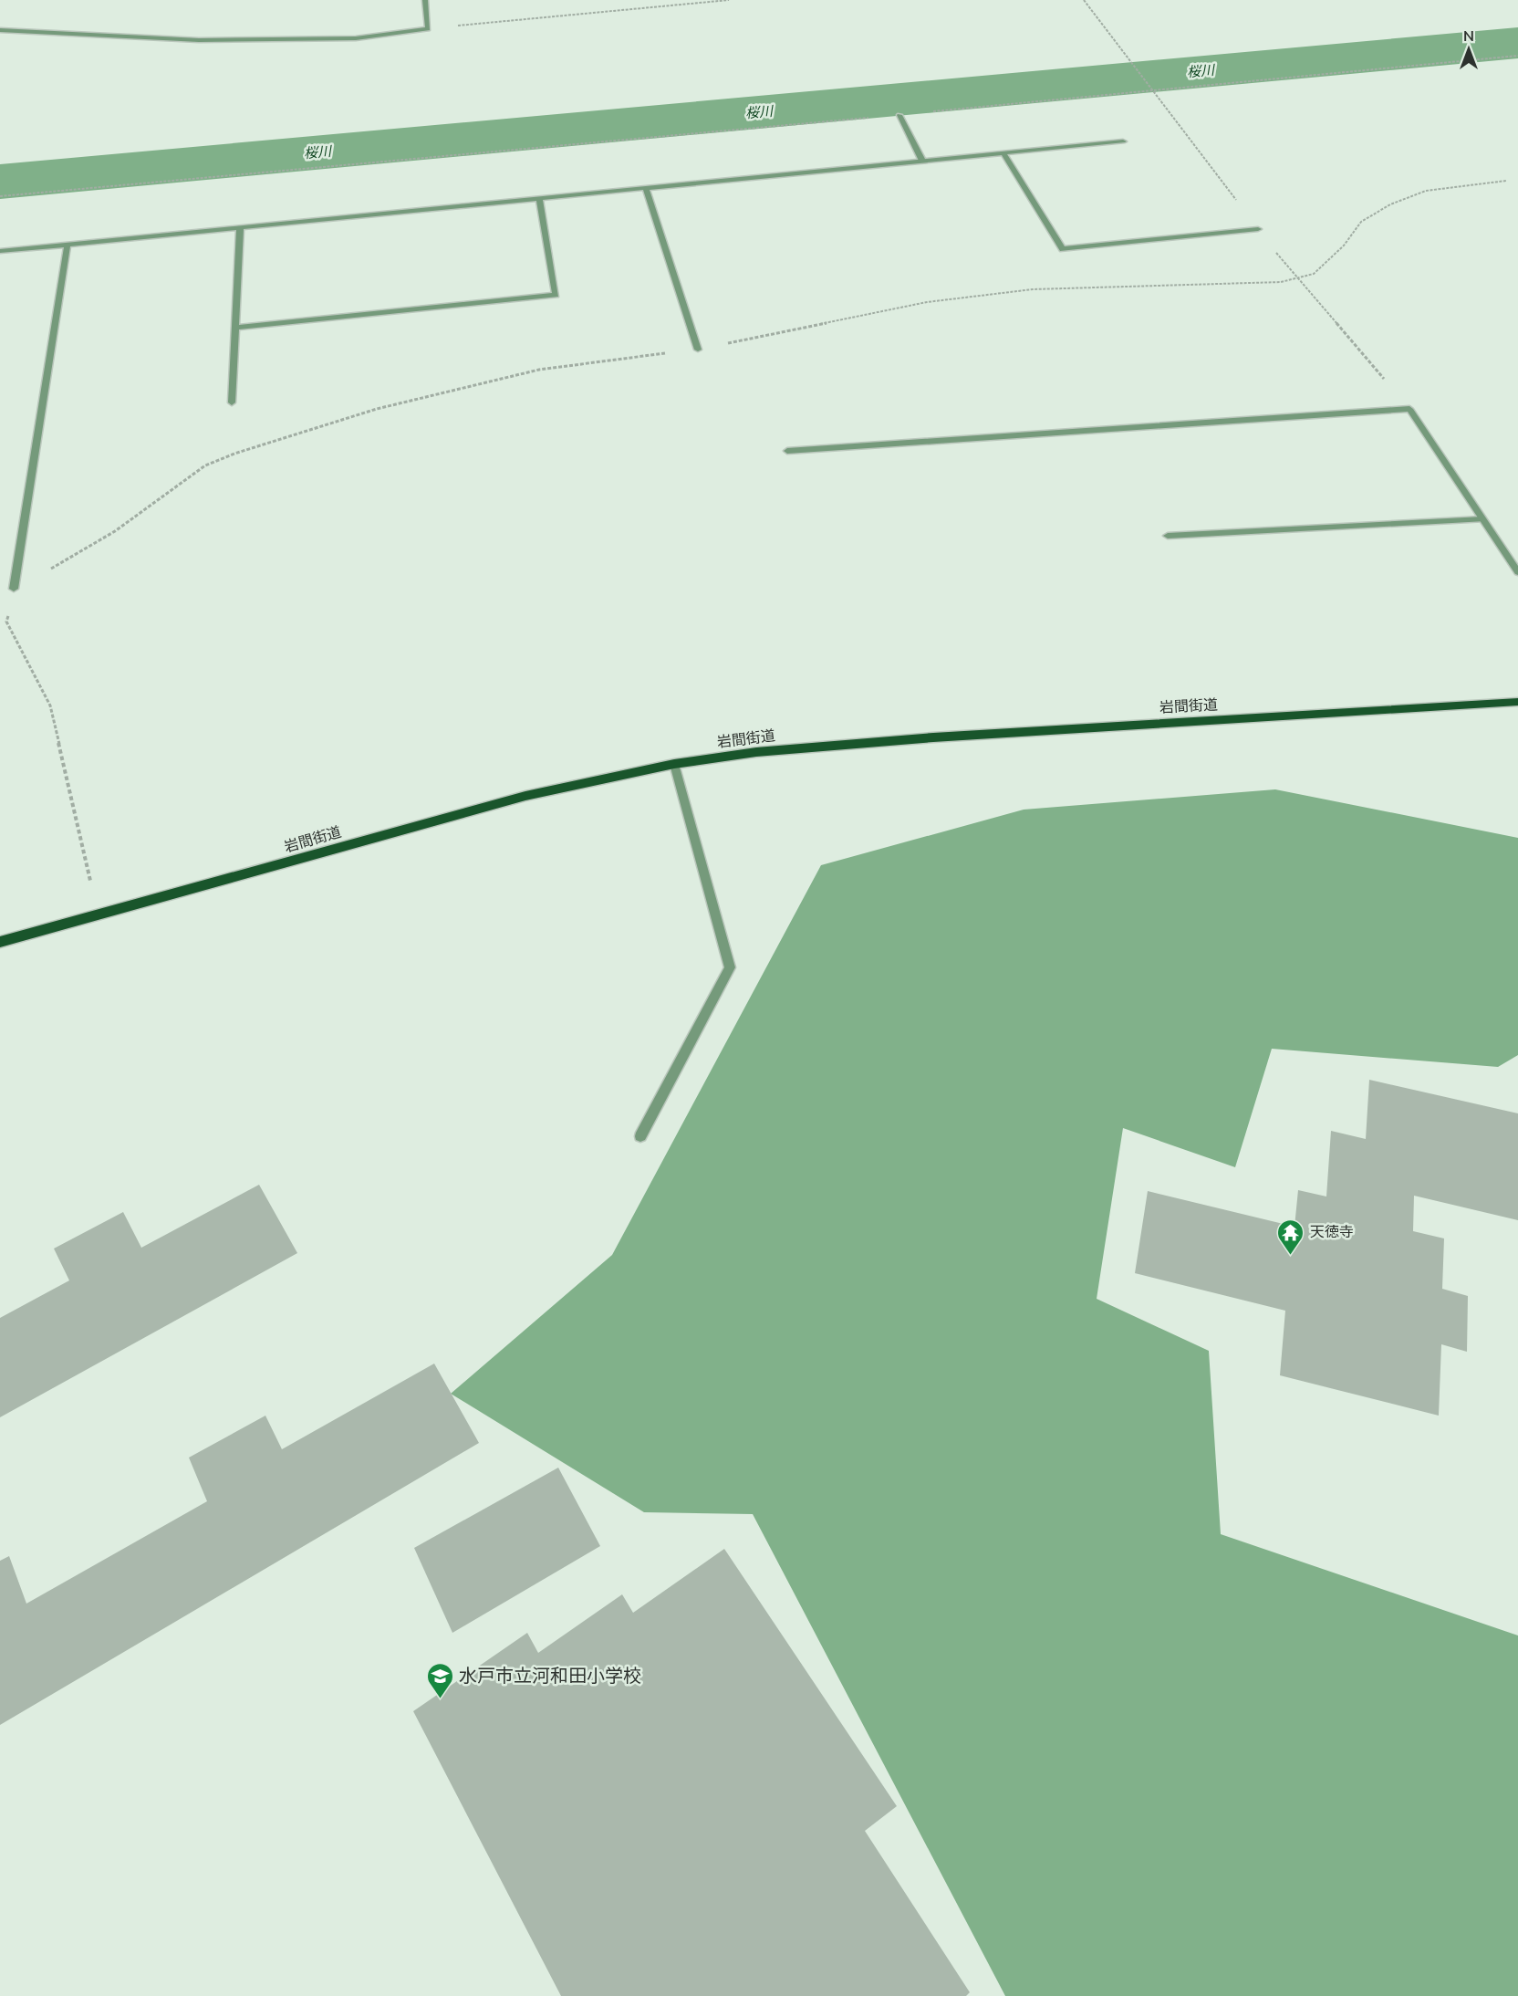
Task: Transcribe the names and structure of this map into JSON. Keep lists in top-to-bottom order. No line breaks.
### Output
{"streets":{"main road":["岩間街道"]},"water":["桜川"],"places":{"temple":["天徳寺"],"school or university":["水戸市立河和田小学校"]},"north":"top"}
